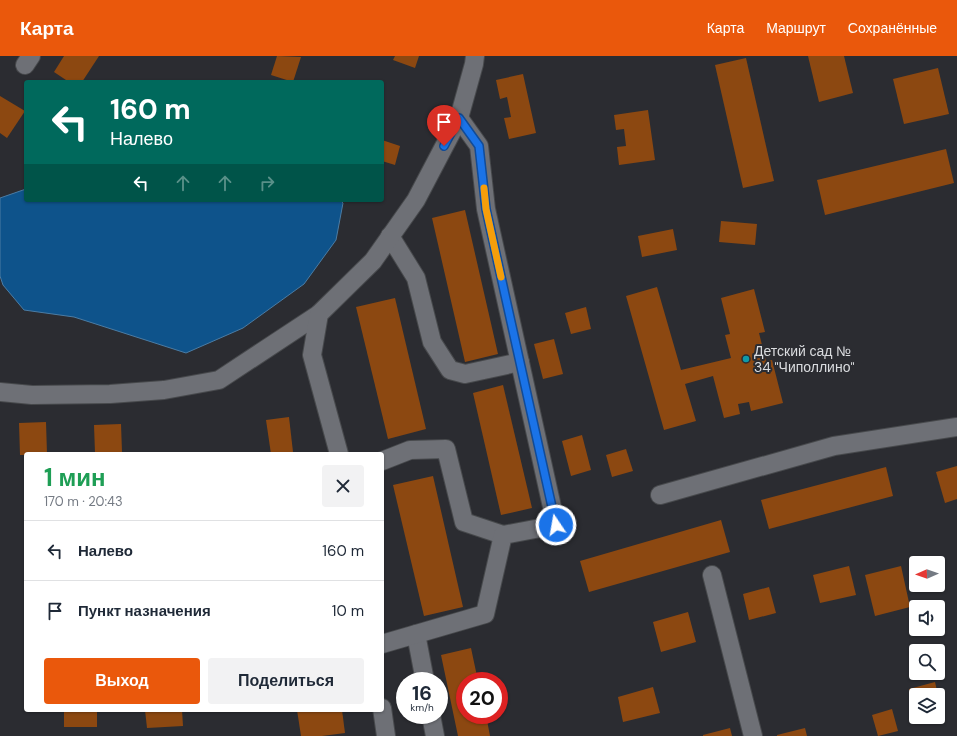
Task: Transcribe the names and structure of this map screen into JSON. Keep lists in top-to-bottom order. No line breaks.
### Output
{"places":["Детский сад № 34 \"Чиполлино\""],"north":"left","page":{"header":"Карта","nav":["Карта","Маршрут","Сохранённые"],"turn":["160 m","Налево"],"heading":["1 мин","170 m · 20:43"],"list":[{"name":"Налево","value":"160 m"},{"name":"Пункт назначения","value":"10 m"}],"buttons":["Выход","Поделиться"],"speed":"16 km/h","limit":"20"}}
